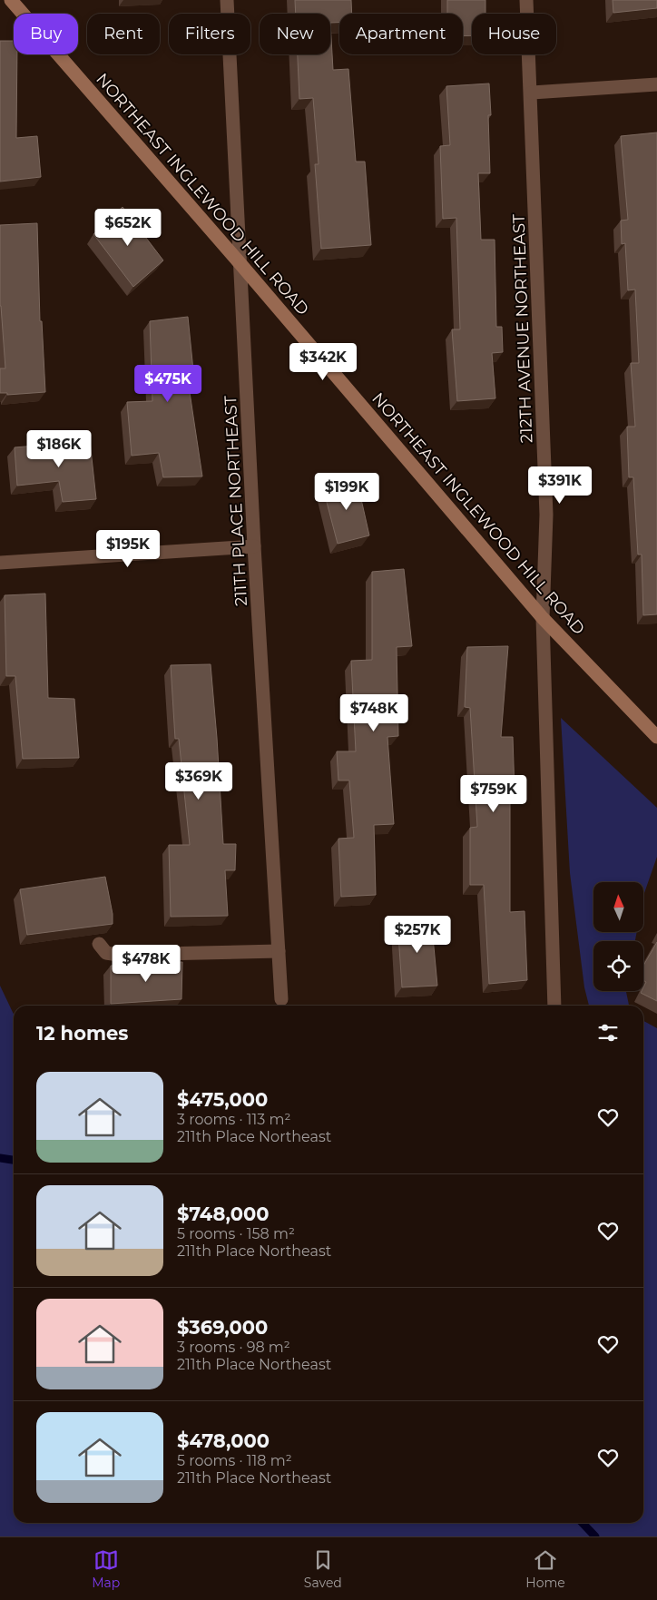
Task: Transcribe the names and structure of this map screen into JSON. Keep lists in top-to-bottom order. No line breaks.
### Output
{"streets":{"street":["NORTHEAST INGLEWOOD HILL ROAD","212TH AVENUE NORTHEAST","211TH PLACE NORTHEAST"]},"crossings":[["NORTHEAST INGLEWOOD HILL ROAD","212TH AVENUE NORTHEAST"],["NORTHEAST INGLEWOOD HILL ROAD","211TH PLACE NORTHEAST"]],"north":"top","page":{"chip":["Buy","Rent","Filters","New","Apartment","House"],"price":["$652K","$342K","$475K","$186K","$391K","$199K","$195K","$748K","$369K","$759K","$257K","$478K"],"heading":"12 homes","list":[{"name":"$475,000","note":"3 rooms · 113 m² · 211th Place Northeast"},{"name":"$748,000","note":"5 rooms · 158 m² · 211th Place Northeast"},{"name":"$369,000","note":"3 rooms · 98 m² · 211th Place Northeast"},{"name":"$478,000","note":"5 rooms · 118 m² · 211th Place Northeast"}],"tabs":["Map","Saved","Home"]}}
